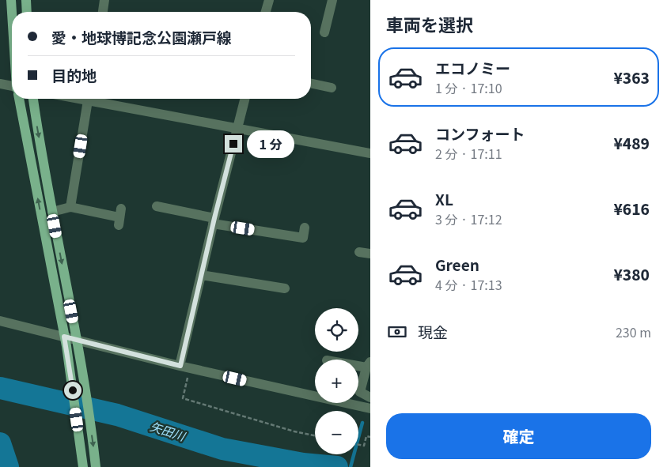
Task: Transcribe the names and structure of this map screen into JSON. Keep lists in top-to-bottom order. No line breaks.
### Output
{"water":["矢田川"],"page":{"heading":"車両を選択","banner":["愛・地球博記念公園瀬戸線","目的地"],"list":[{"name":"エコノミー","note":"1 分 · 17:10","value":"¥363"},{"name":"コンフォート","note":"2 分 · 17:11","value":"¥489"},{"name":"XL","note":"3 分 · 17:12","value":"¥616"},{"name":"Green","note":"4 分 · 17:13","value":"¥380"}],"bubble":"1 分","map_buttons":["+","−"],"pay":["現金","230 m"],"buttons":"確定"}}
